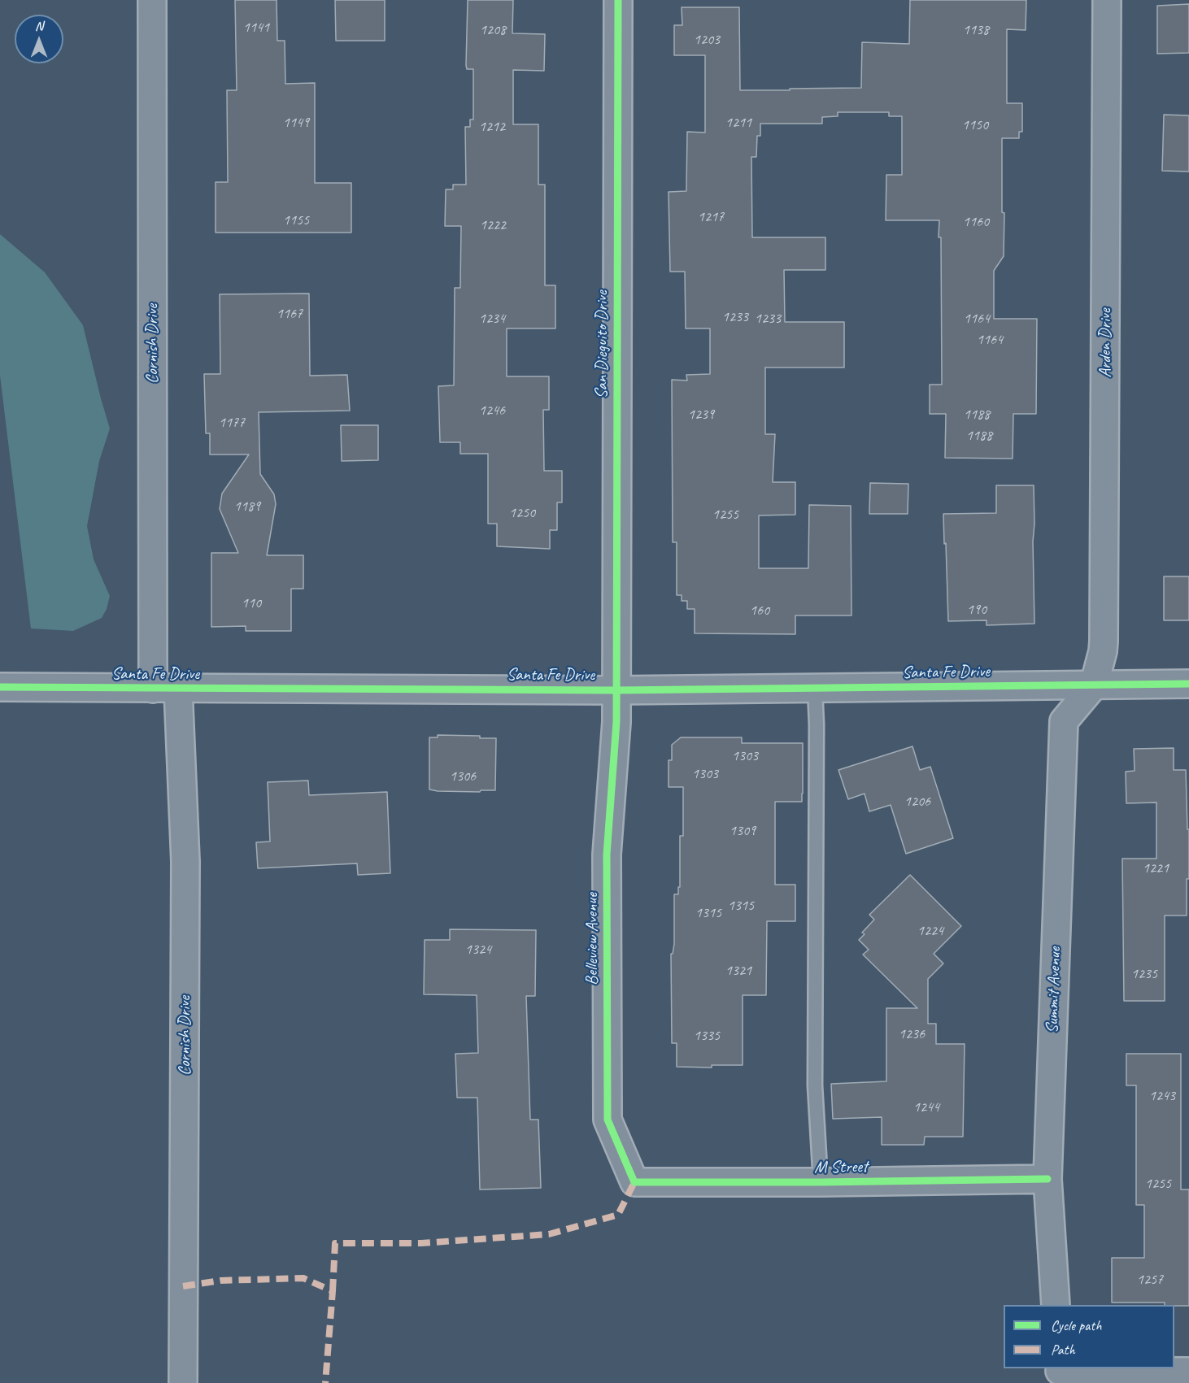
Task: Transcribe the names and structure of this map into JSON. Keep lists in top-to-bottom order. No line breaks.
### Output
{"streets":{"street":["Arden Drive","Cornish Drive","San Dieguito Drive","Santa Fe Drive","Belleview Avenue","Summit Avenue","M Street"]},"crossings":[["Arden Drive","Santa Fe Drive"],["Arden Drive","Summit Avenue"],["Cornish Drive","Santa Fe Drive"],["San Dieguito Drive","Santa Fe Drive"],["San Dieguito Drive","Belleview Avenue"],["Santa Fe Drive","Belleview Avenue"],["Santa Fe Drive","Summit Avenue"],["Belleview Avenue","M Street"],["Summit Avenue","M Street"]],"house_numbers":["1141","1208","1138","1203","1149","1211","1150","1212","1217","1155","1160","1222","1167","1233","1234","1233","1164","1164","1246","1239","1188","1177","1188","1189","1250","1255","110","190","160","1303","1303","1306","1206","1309","1221","1315","1315","1224","1324","1321","1235","1236","1335","1243","1244","1255","1257"],"legend":["Cycle path","Path"],"north":"top"}
